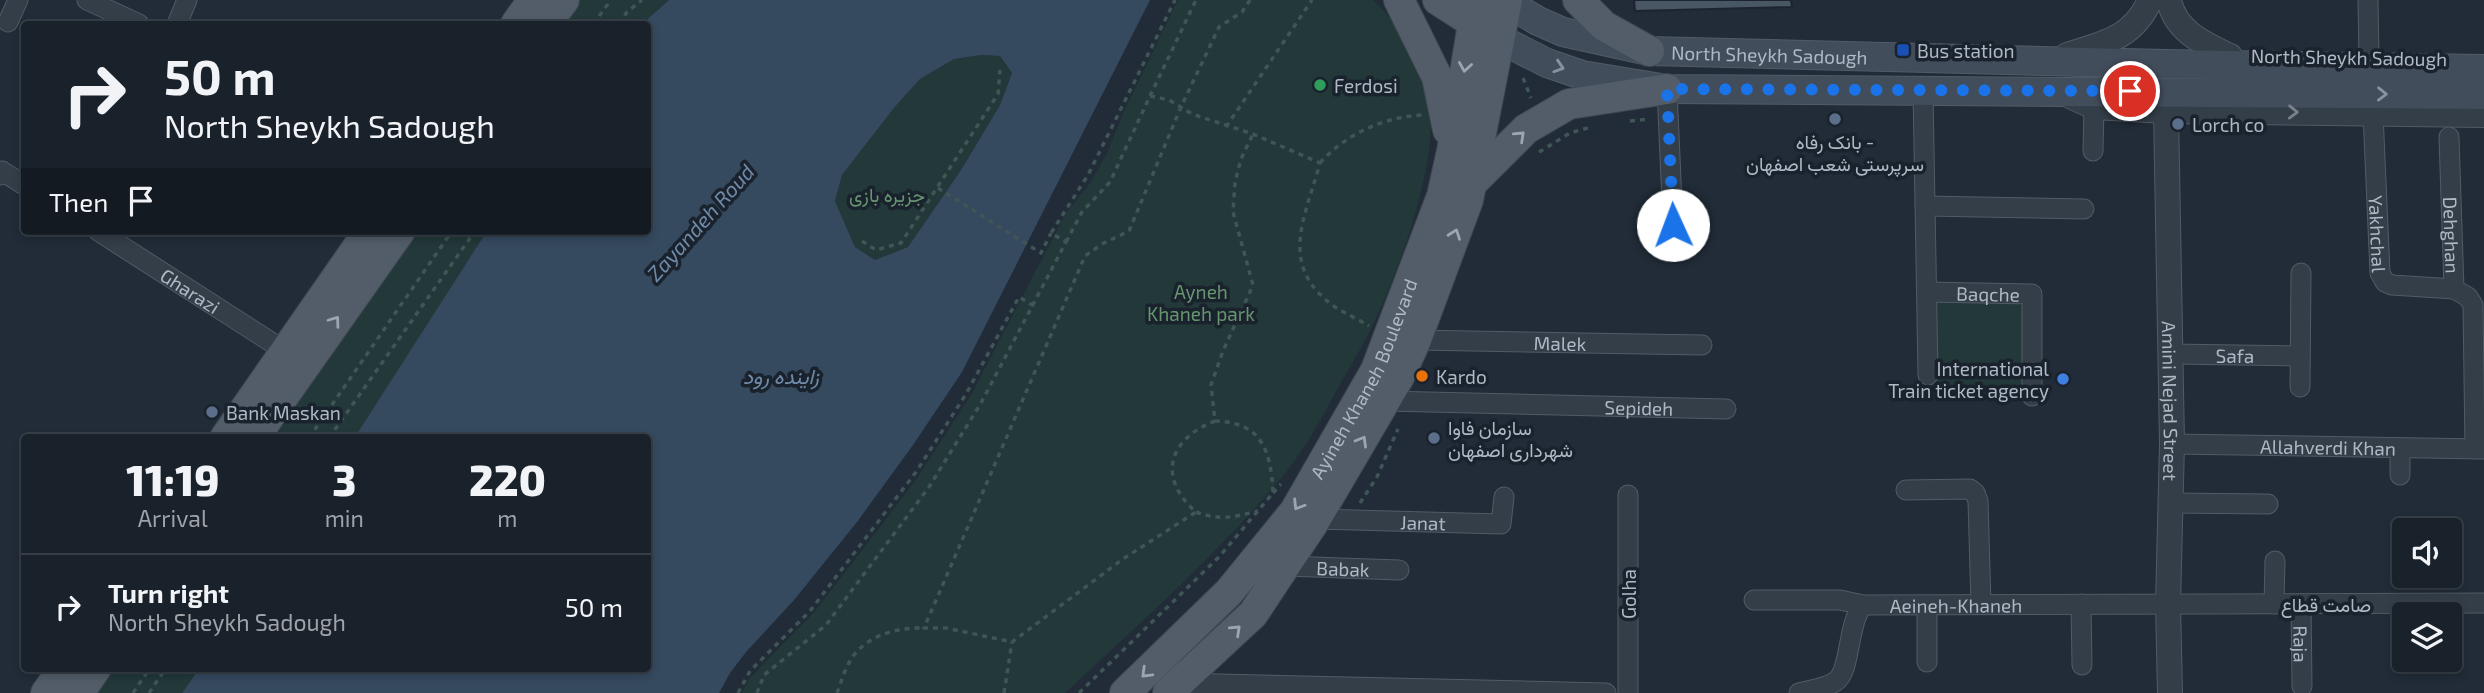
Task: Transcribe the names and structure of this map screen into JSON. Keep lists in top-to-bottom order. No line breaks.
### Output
{"streets":{"main road":["North Sheykh Sadough","Ayineh Khaneh Boulevard"],"street":["Yakhchal","Dehghan","Gharazi","Baqche","Malek","Safa","Amini Nejad Street","Sepideh","Allahverdi Khan","Janat","Babak","Golha","صامت قطاع","Aeineh-Khaneh","Raja"]},"crossings":[["North Sheykh Sadough","Yakhchal"],["North Sheykh Sadough","Ayineh Khaneh Boulevard"],["North Sheykh Sadough","Amini Nejad Street"],["Yakhchal","Dehghan"],["Dehghan","Allahverdi Khan"],["Malek","Ayineh Khaneh Boulevard"],["Safa","Amini Nejad Street"],["Ayineh Khaneh Boulevard","Sepideh"],["Ayineh Khaneh Boulevard","Janat"],["Ayineh Khaneh Boulevard","Babak"],["Amini Nejad Street","Allahverdi Khan"],["Amini Nejad Street","صامت قطاع"],["Amini Nejad Street","Aeineh-Khaneh"],["صامت قطاع","Aeineh-Khaneh"],["صامت قطاع","Raja"]],"water":["Zayandeh Roud","زاینده رود"],"parks":["جزیره بازی","Ayneh Khaneh park"],"places":{"transit":["Bus station"],"other":["Ferdosi","بانک رفاه - سرپرستی شعب اصفهان","Lorch co","Kardo","International Train ticket agency","Bank Maskan","سازمان فاوا شهرداری اصفهان"]},"page":{"turn":["50 m","North Sheykh Sadough"],"then":"Then","eta":["11:19","Arrival","3","min","220","m"],"list":[{"name":"Turn right","note":"North Sheykh Sadough","value":"50 m"}]}}
